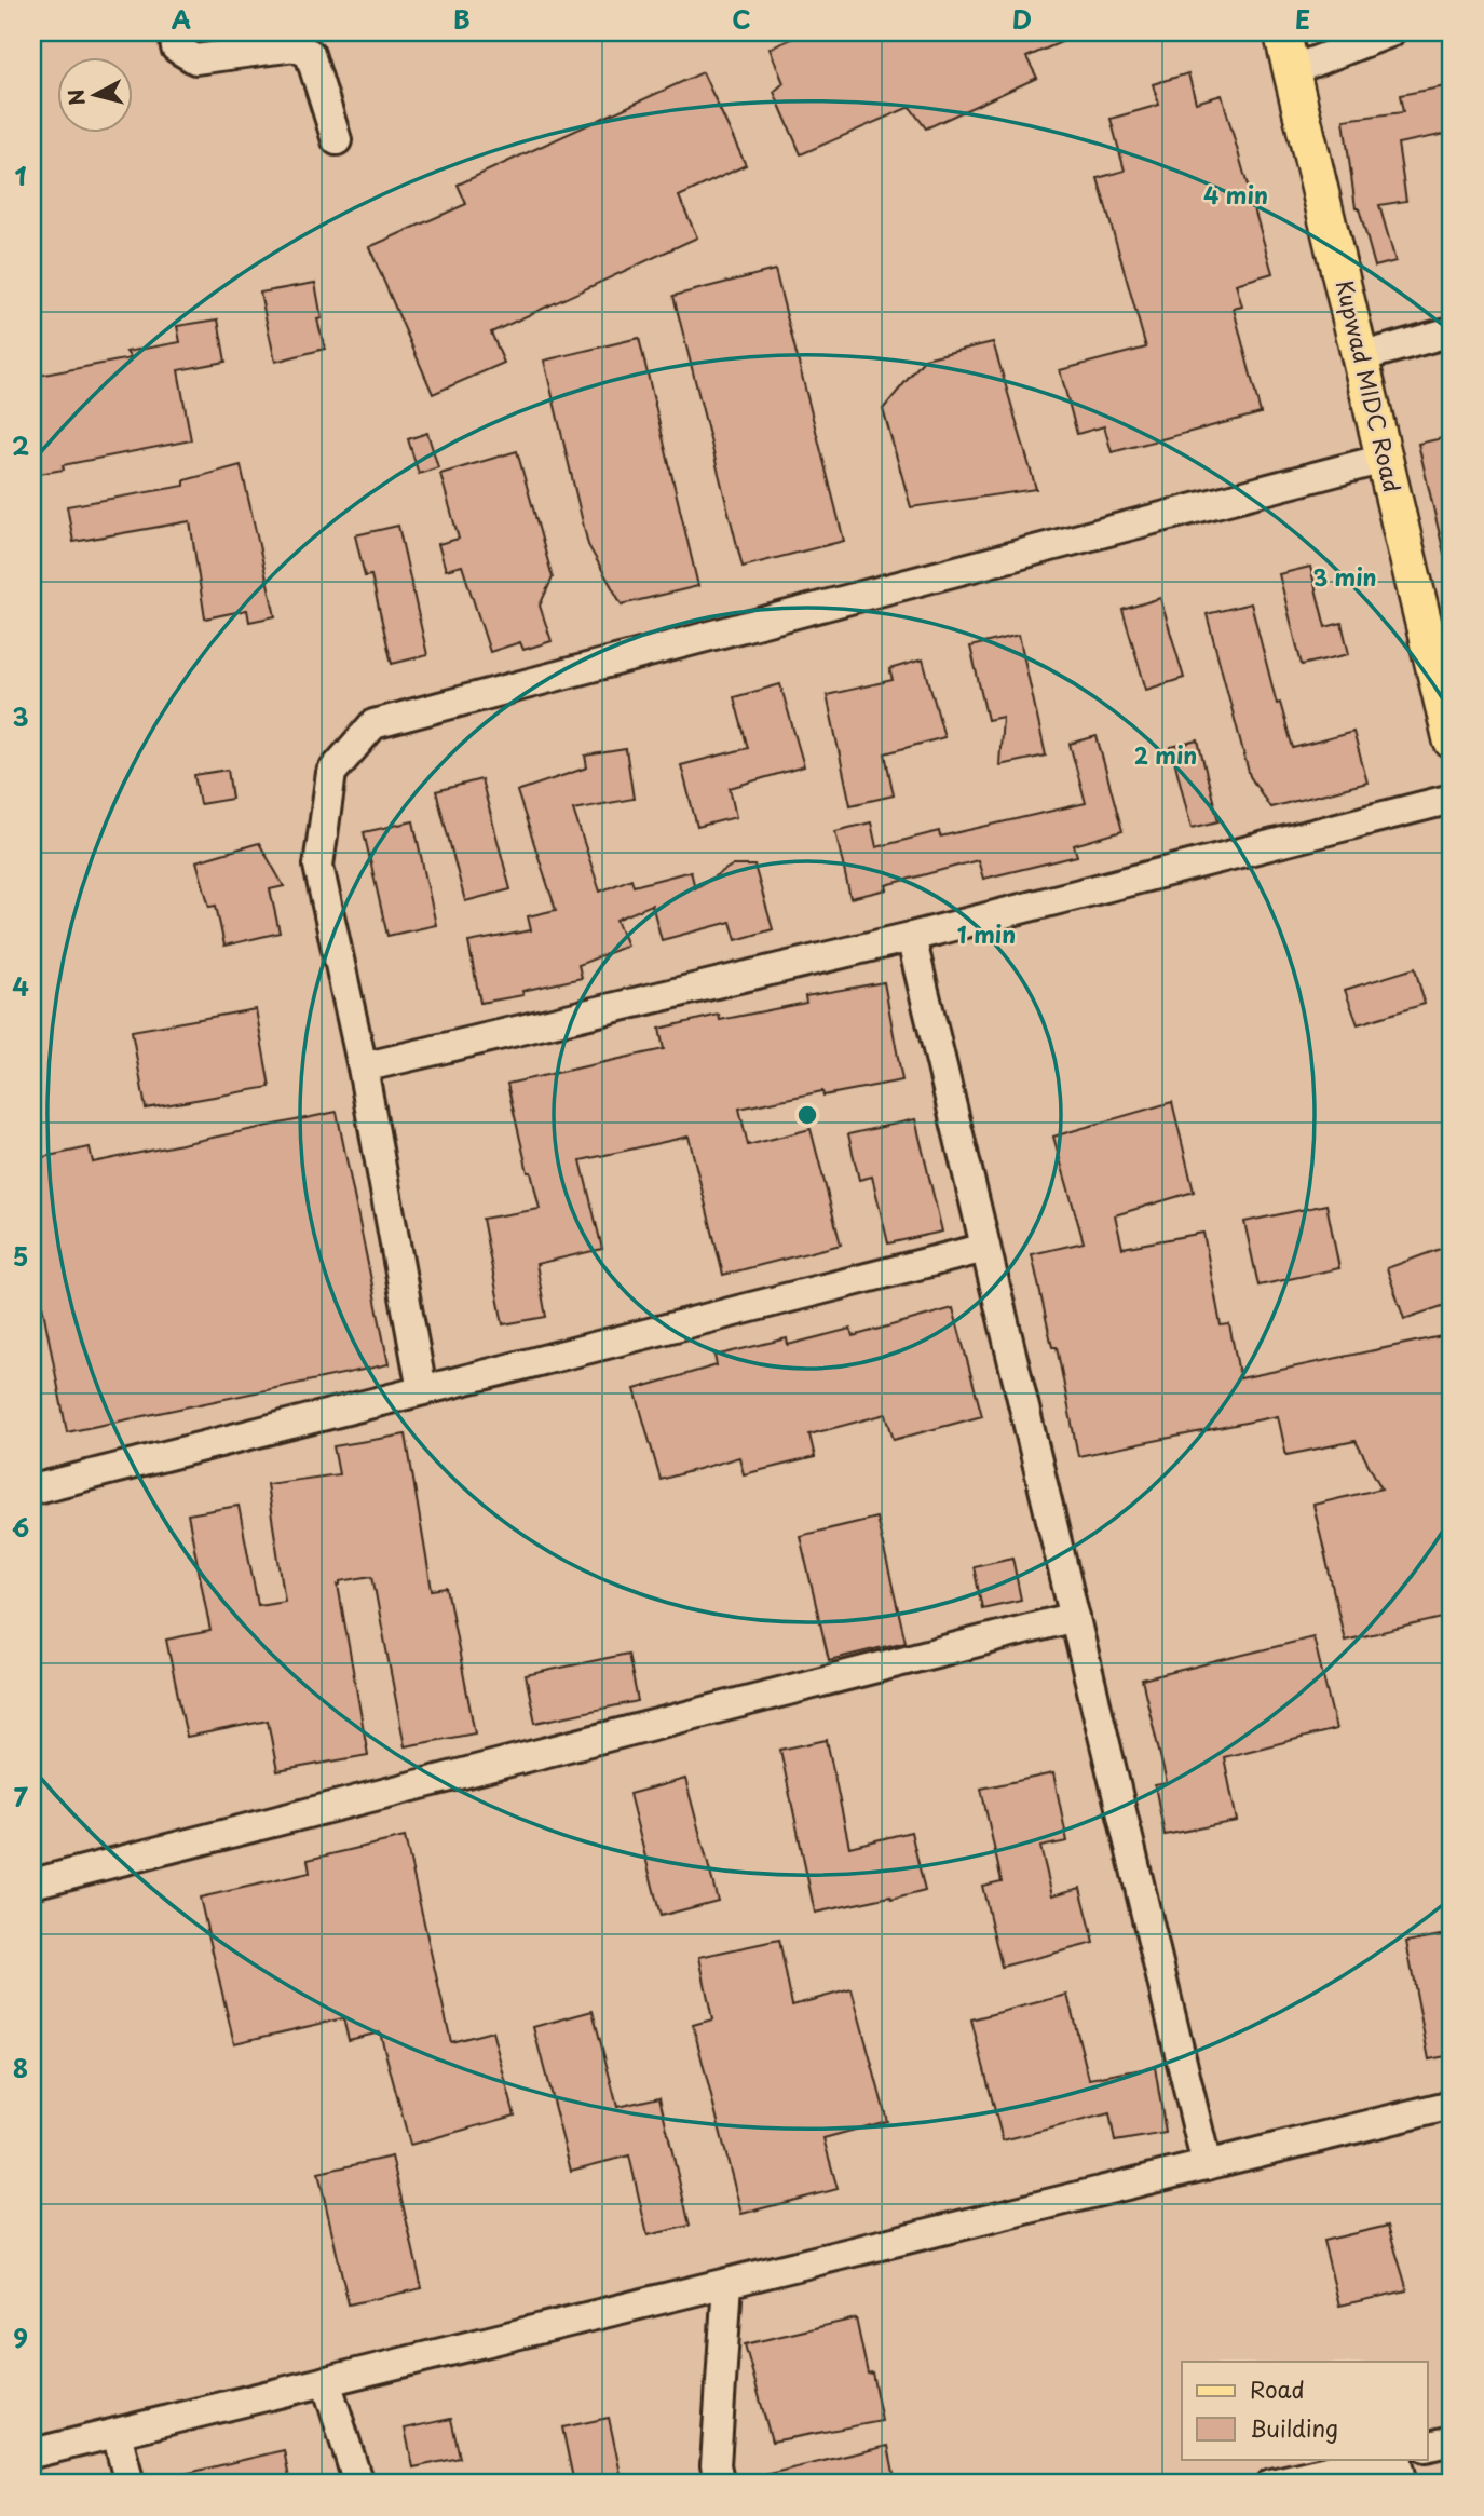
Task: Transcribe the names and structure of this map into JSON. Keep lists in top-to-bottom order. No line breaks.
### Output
{"streets":{"main road":["Kupwad MIDC Road"]},"legend":["Road","Building"],"north":"left","grid":{"columns":["A","B","C","D","E"],"rows":["1","2","3","4","5","6","7","8","9"]},"rings":["4 min","3 min","2 min","1 min"]}
